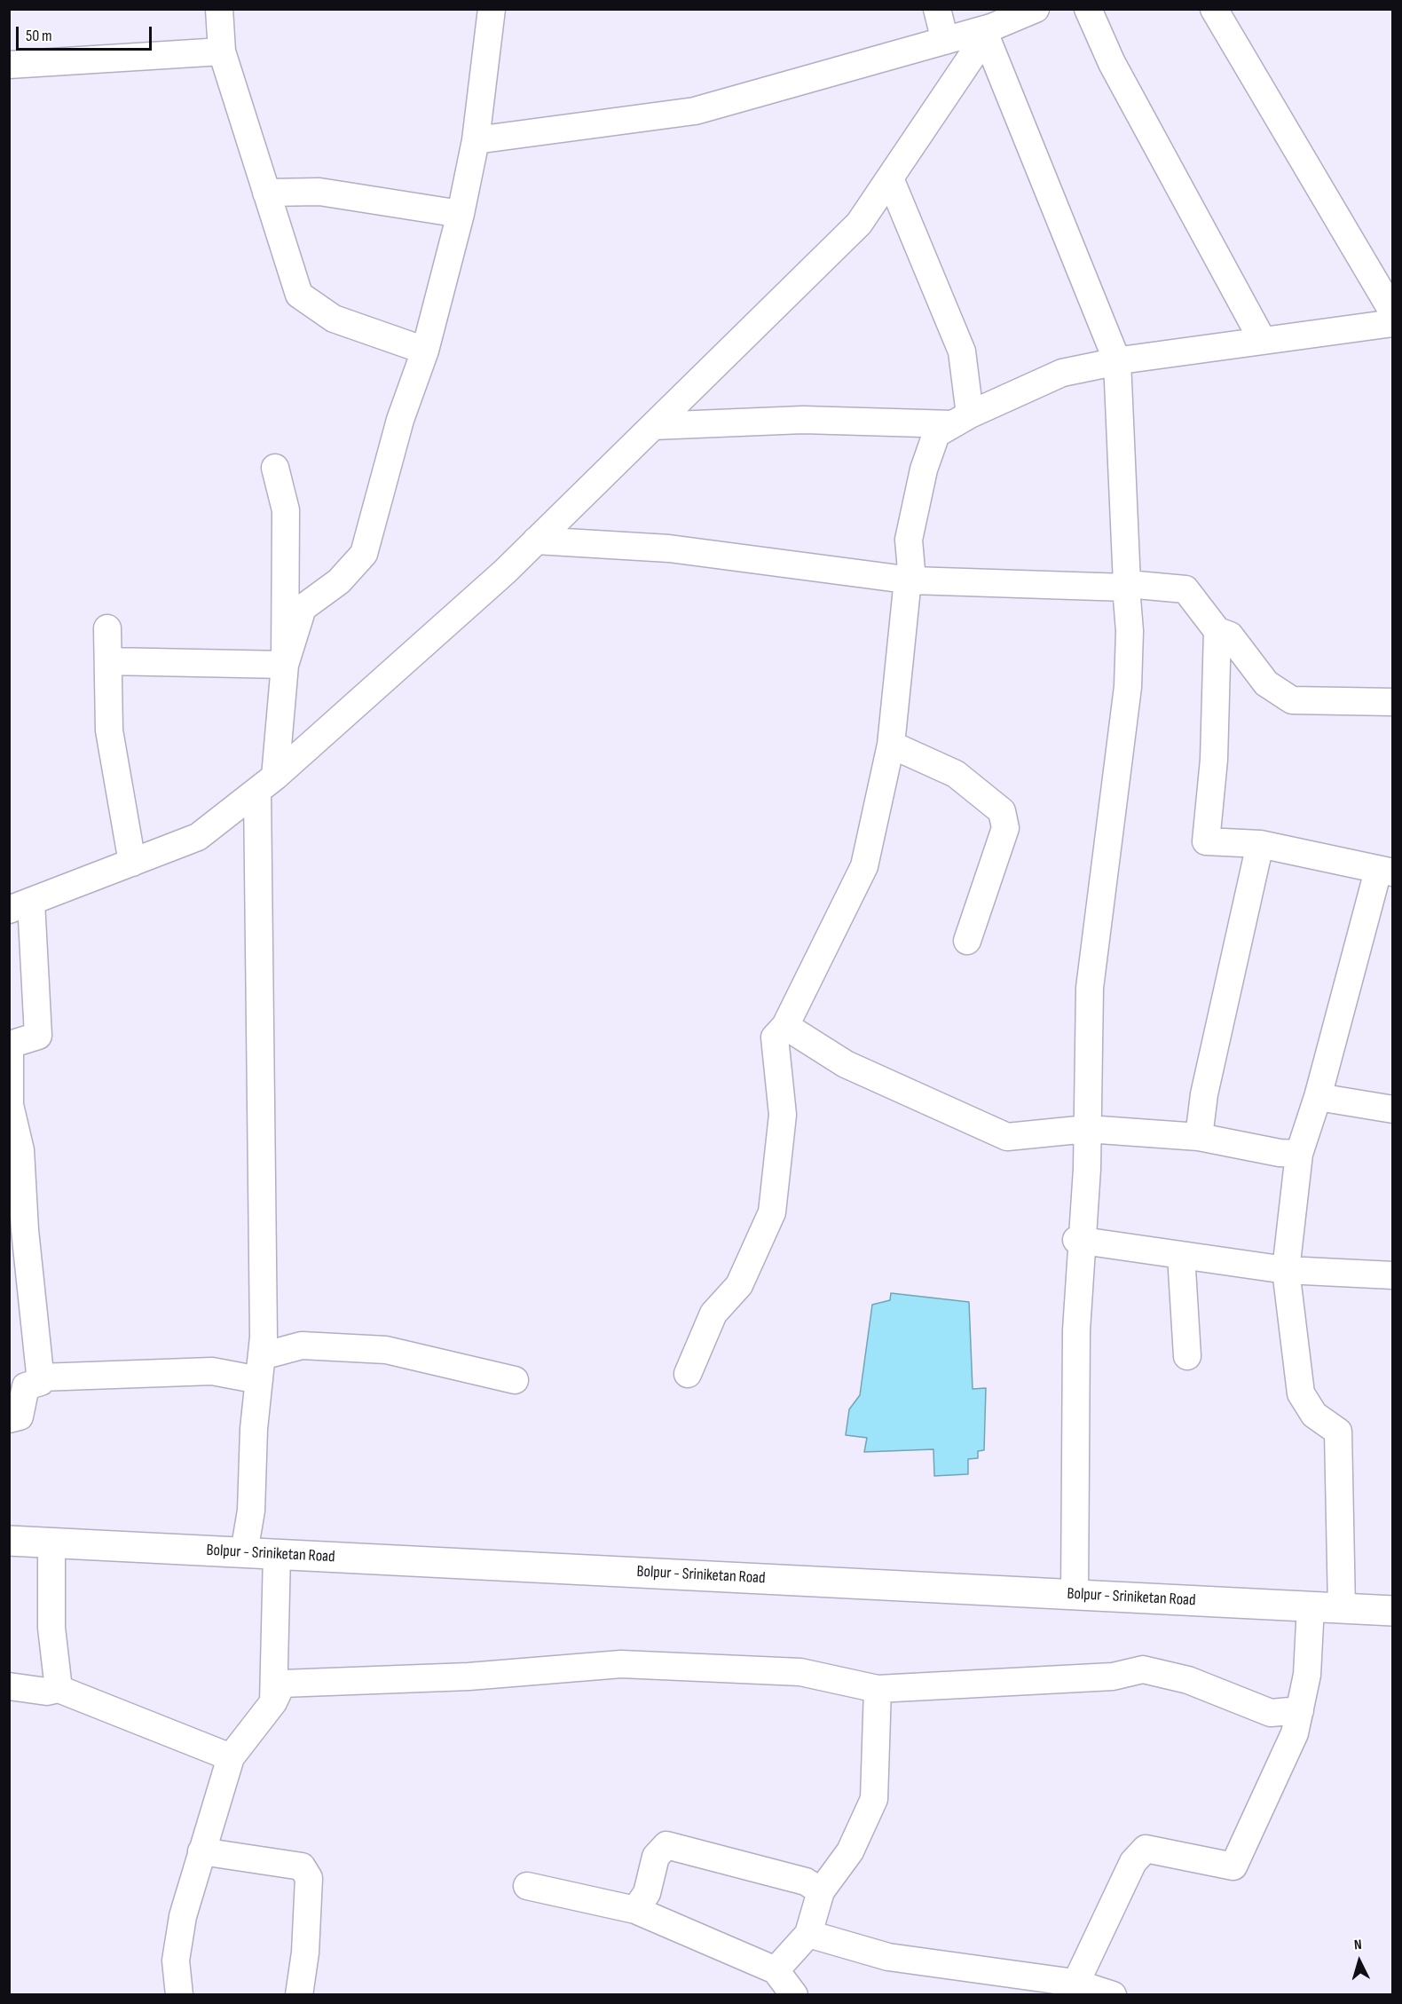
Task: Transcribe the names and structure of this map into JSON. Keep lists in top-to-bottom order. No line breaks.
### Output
{"streets":{"main road":["Bolpur - Sriniketan Road"]},"scale_bar":"50 m","north":"top"}
